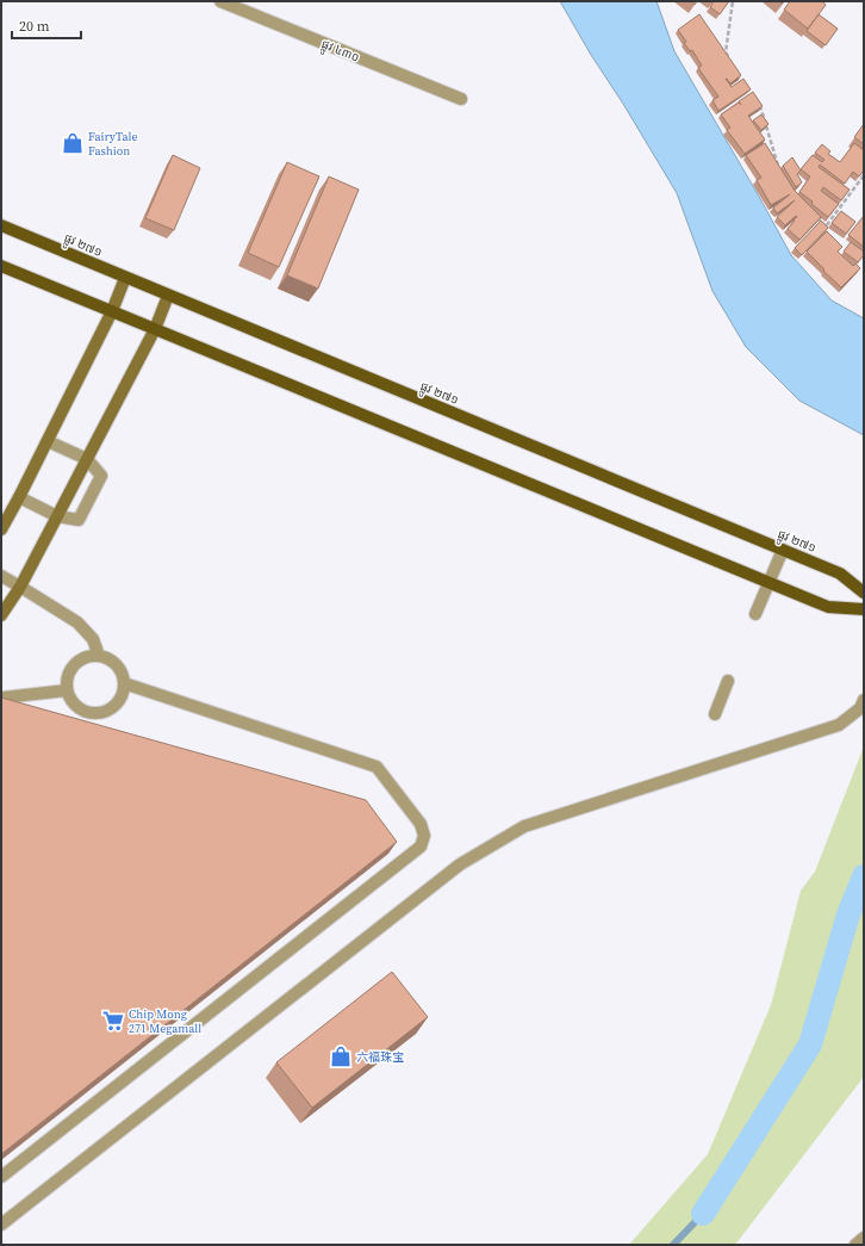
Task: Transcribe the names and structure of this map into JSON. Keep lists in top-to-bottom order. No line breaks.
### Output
{"streets":{"main road":["ផ្លូវ ២៧១"],"street":["ផ្លូវ ៤៣០"]},"places":{"shop":["FairyTale Fashion","六福珠宝"],"supermarket":["Chip Mong 271 Megamall"]},"scale_bar":"20 m"}
